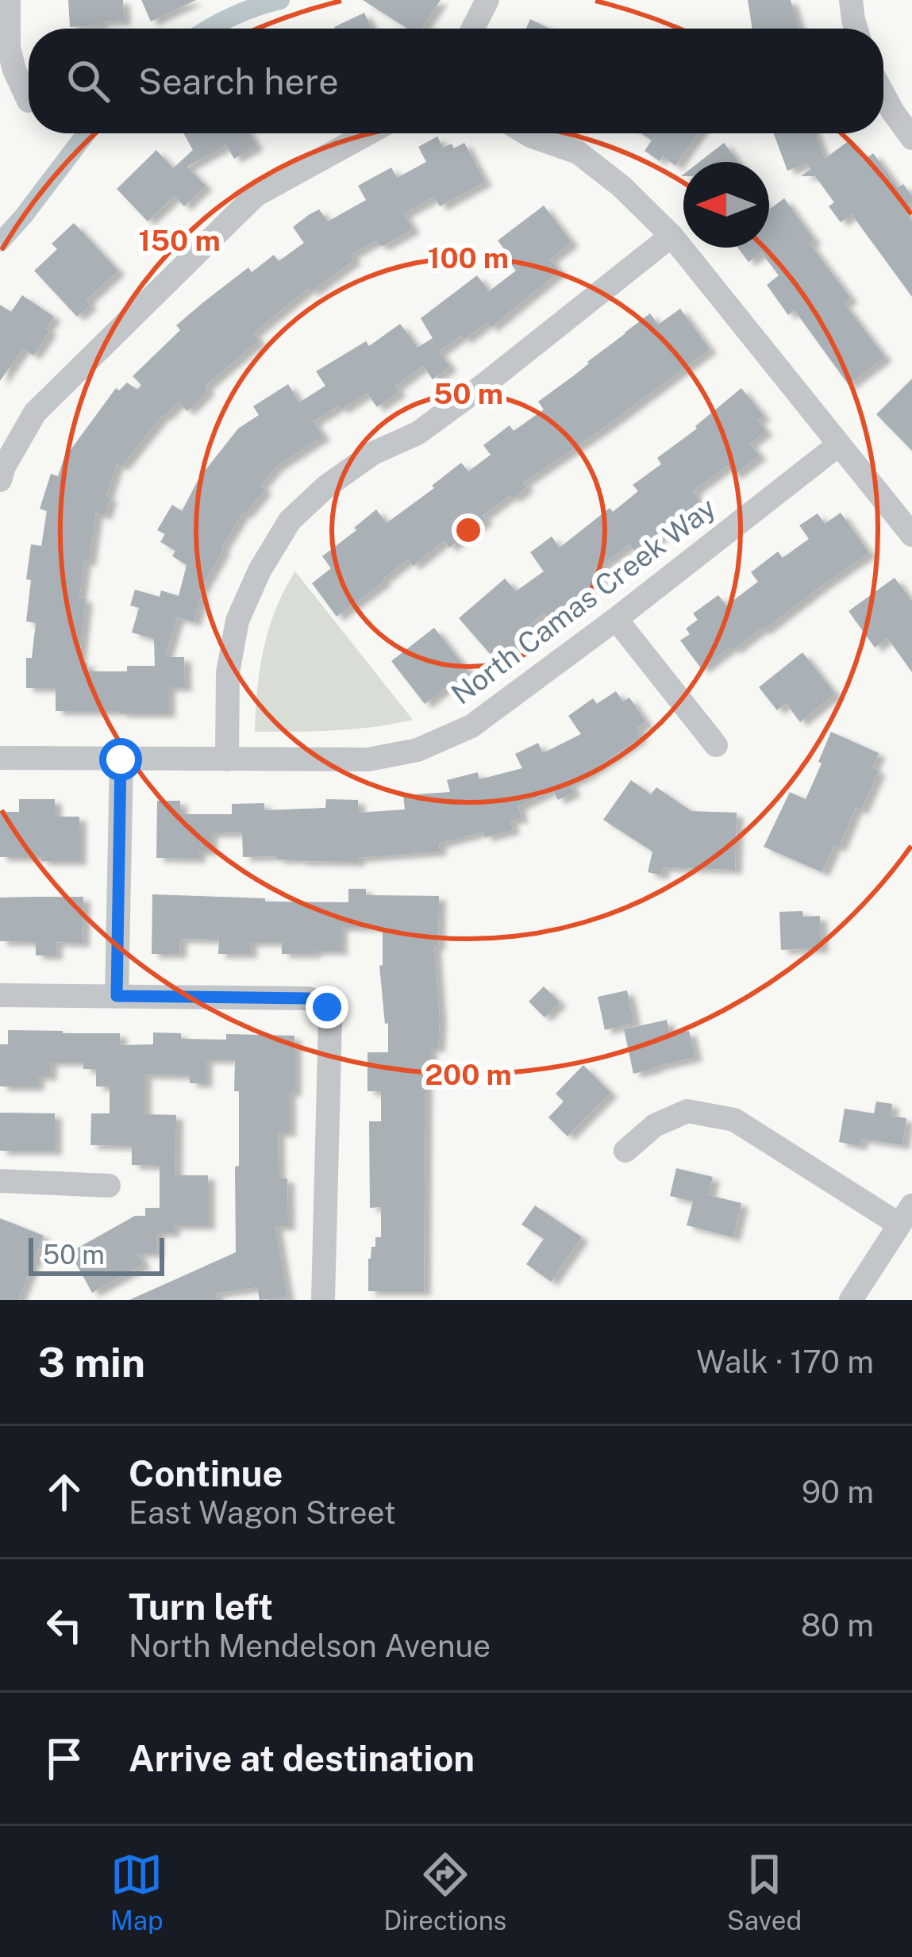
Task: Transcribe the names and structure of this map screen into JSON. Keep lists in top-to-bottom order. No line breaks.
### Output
{"streets":{"street":["North Camas Creek Way"]},"scale_bar":"50 m","north":"left","page":{"search":"Search here","scale":"50 m","heading":["3 min","Walk · 170 m"],"list":[["Continue","East Wagon Street","90 m"],["Turn left","North Mendelson Avenue","80 m"],"Arrive at destination"],"nav":["Map","Directions","Saved"]},"rings":["150 m","100 m","50 m","200 m"]}
